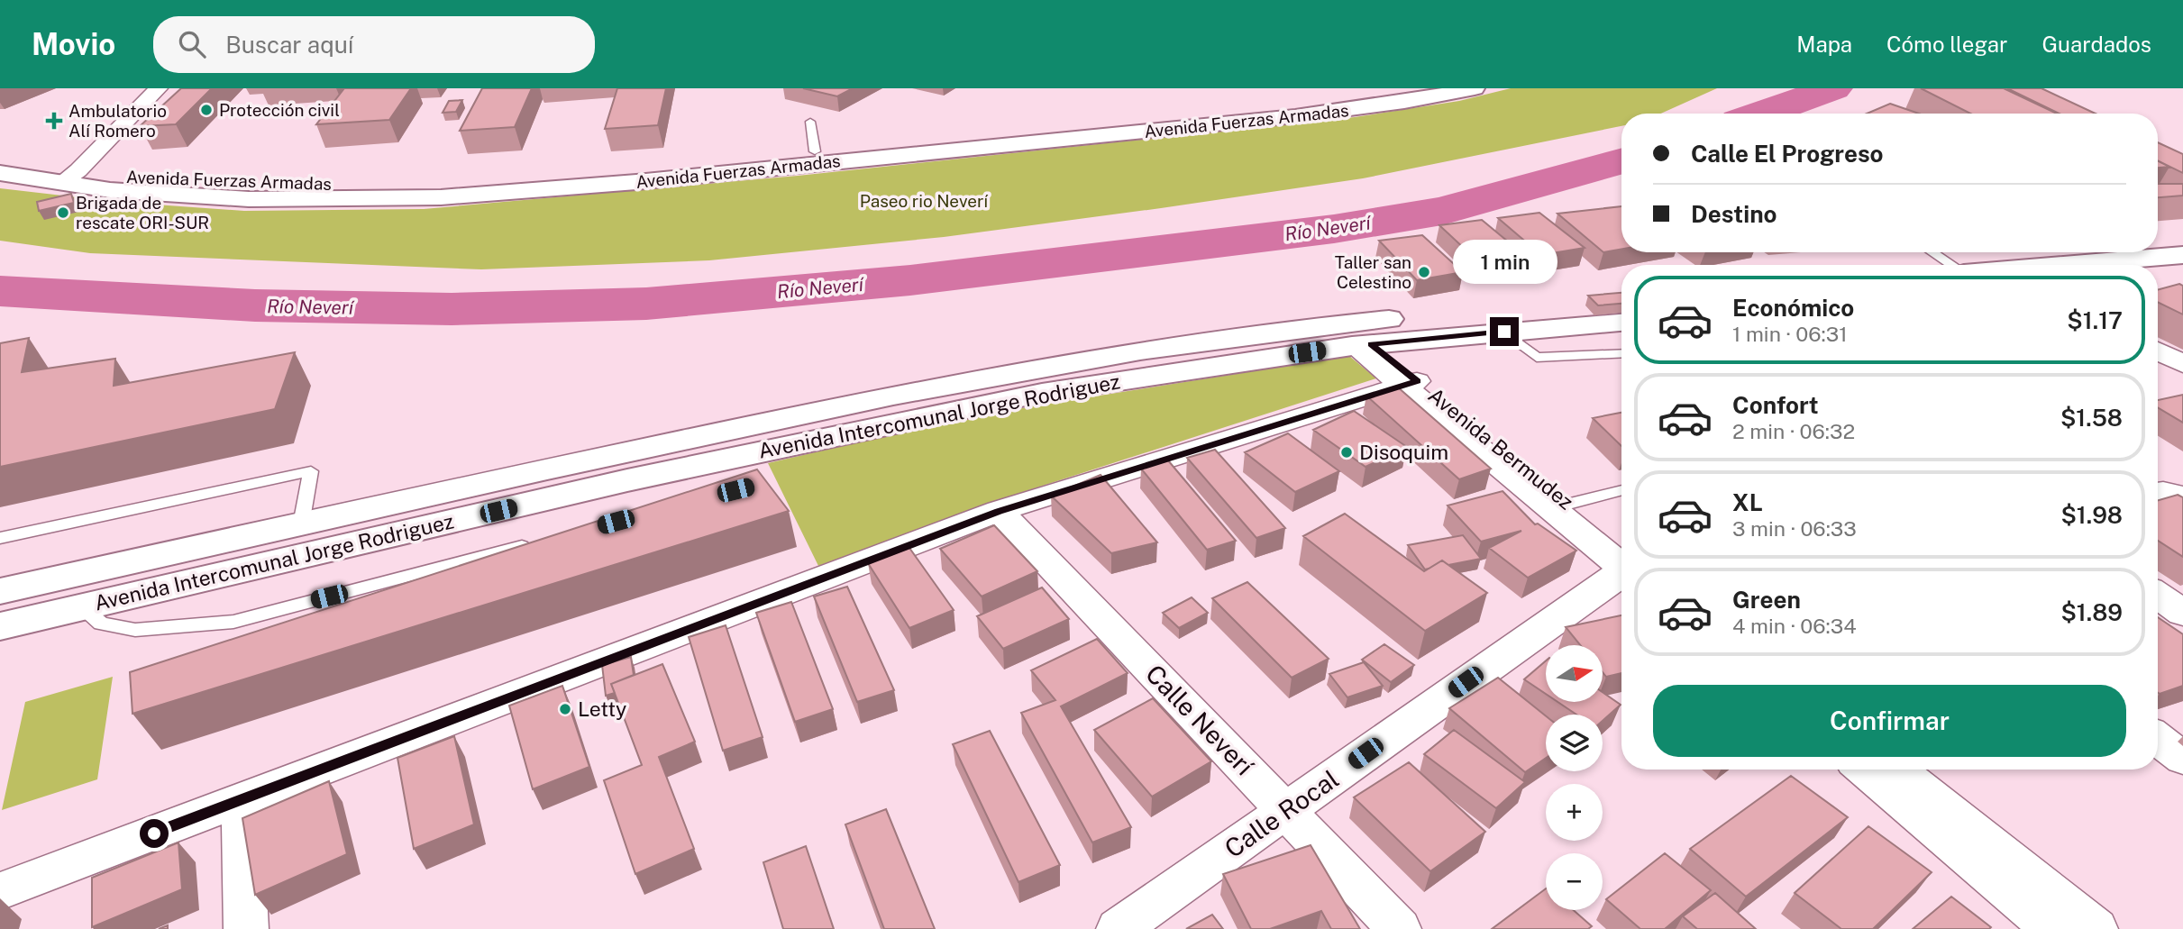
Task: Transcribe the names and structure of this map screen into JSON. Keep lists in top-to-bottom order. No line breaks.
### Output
{"streets":{"street":["Avenida Fuerzas Armadas","Avenida Intercomunal Jorge Rodriguez","Avenida Bermudez","Calle Neverí","Calle Rocal"]},"crossings":[["Avenida Intercomunal Jorge Rodriguez","Avenida Bermudez"],["Calle Neverí","Calle Rocal"]],"water":["Río Neverí"],"parks":["Paseo rio Neverí"],"places":{"other":["Protección civil","Brigada de rescate ORI-SUR","Taller san Celestino","Disoquim","Letty"],"health":["Ambulatorio Alí Romero"]},"north":"right","page":{"header":"Movio","search":"Buscar aquí","nav":["Mapa","Cómo llegar","Guardados"],"banner":["Calle El Progreso","Destino"],"bubble":"1 min","list":[{"name":"Económico","note":"1 min · 06:31","value":"$1.17"},{"name":"Confort","note":"2 min · 06:32","value":"$1.58"},{"name":"XL","note":"3 min · 06:33","value":"$1.98"},{"name":"Green","note":"4 min · 06:34","value":"$1.89"}],"map_buttons":["+","−"],"buttons":"Confirmar"}}
